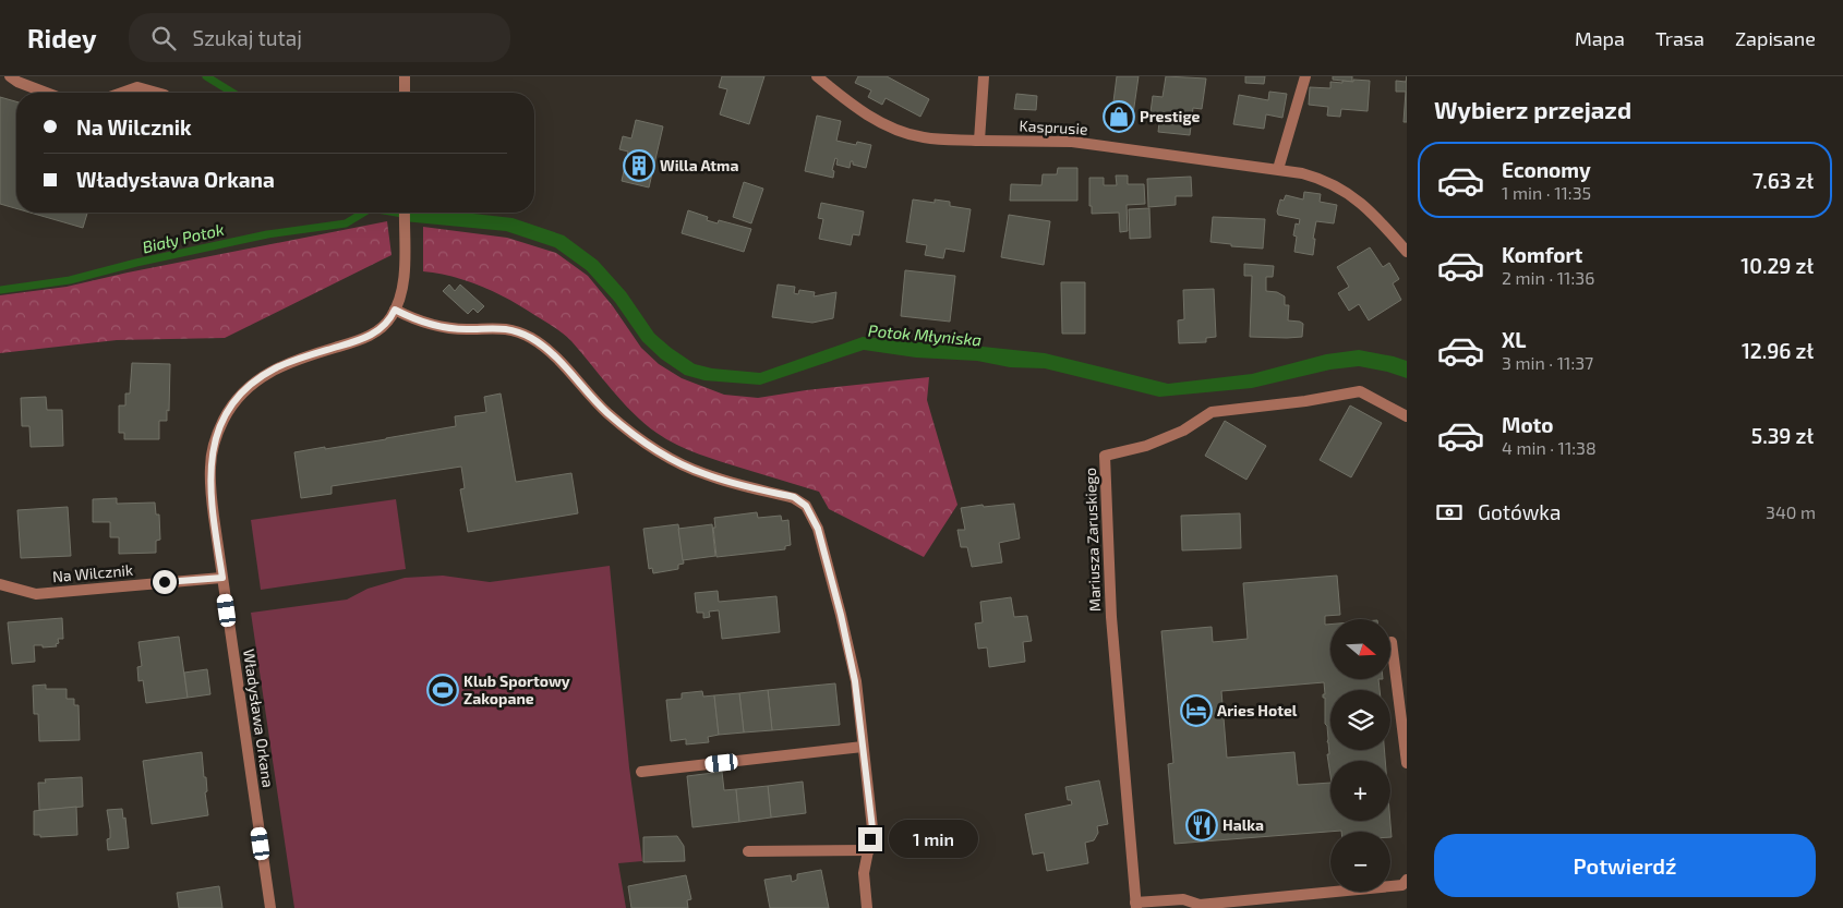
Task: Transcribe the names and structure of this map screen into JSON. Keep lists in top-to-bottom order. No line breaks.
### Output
{"streets":{"street":["Kasprusie","Mariusza Zaruskiego","Na Wilcznik","Władysława Orkana"]},"crossings":[["Na Wilcznik","Władysława Orkana"]],"water":["Biały Potok","Potok Młyniska"],"places":{"shop":["Prestige"],"building":["Willa Atma"],"sports":["Klub Sportowy Zakopane"],"hotel":["Aries Hotel"],"restaurant":["Halka"]},"north":"right","page":{"header":"Ridey","search":"Szukaj tutaj","nav":["Mapa","Trasa","Zapisane"],"heading":"Wybierz przejazd","banner":["Na Wilcznik","Władysława Orkana"],"list":[{"name":"Economy","note":"1 min · 11:35","value":"7.63 zł"},{"name":"Komfort","note":"2 min · 11:36","value":"10.29 zł"},{"name":"XL","note":"3 min · 11:37","value":"12.96 zł"},{"name":"Moto","note":"4 min · 11:38","value":"5.39 zł"}],"pay":["Gotówka","340 m"],"map_buttons":["+","−"],"bubble":"1 min","buttons":"Potwierdź"}}
